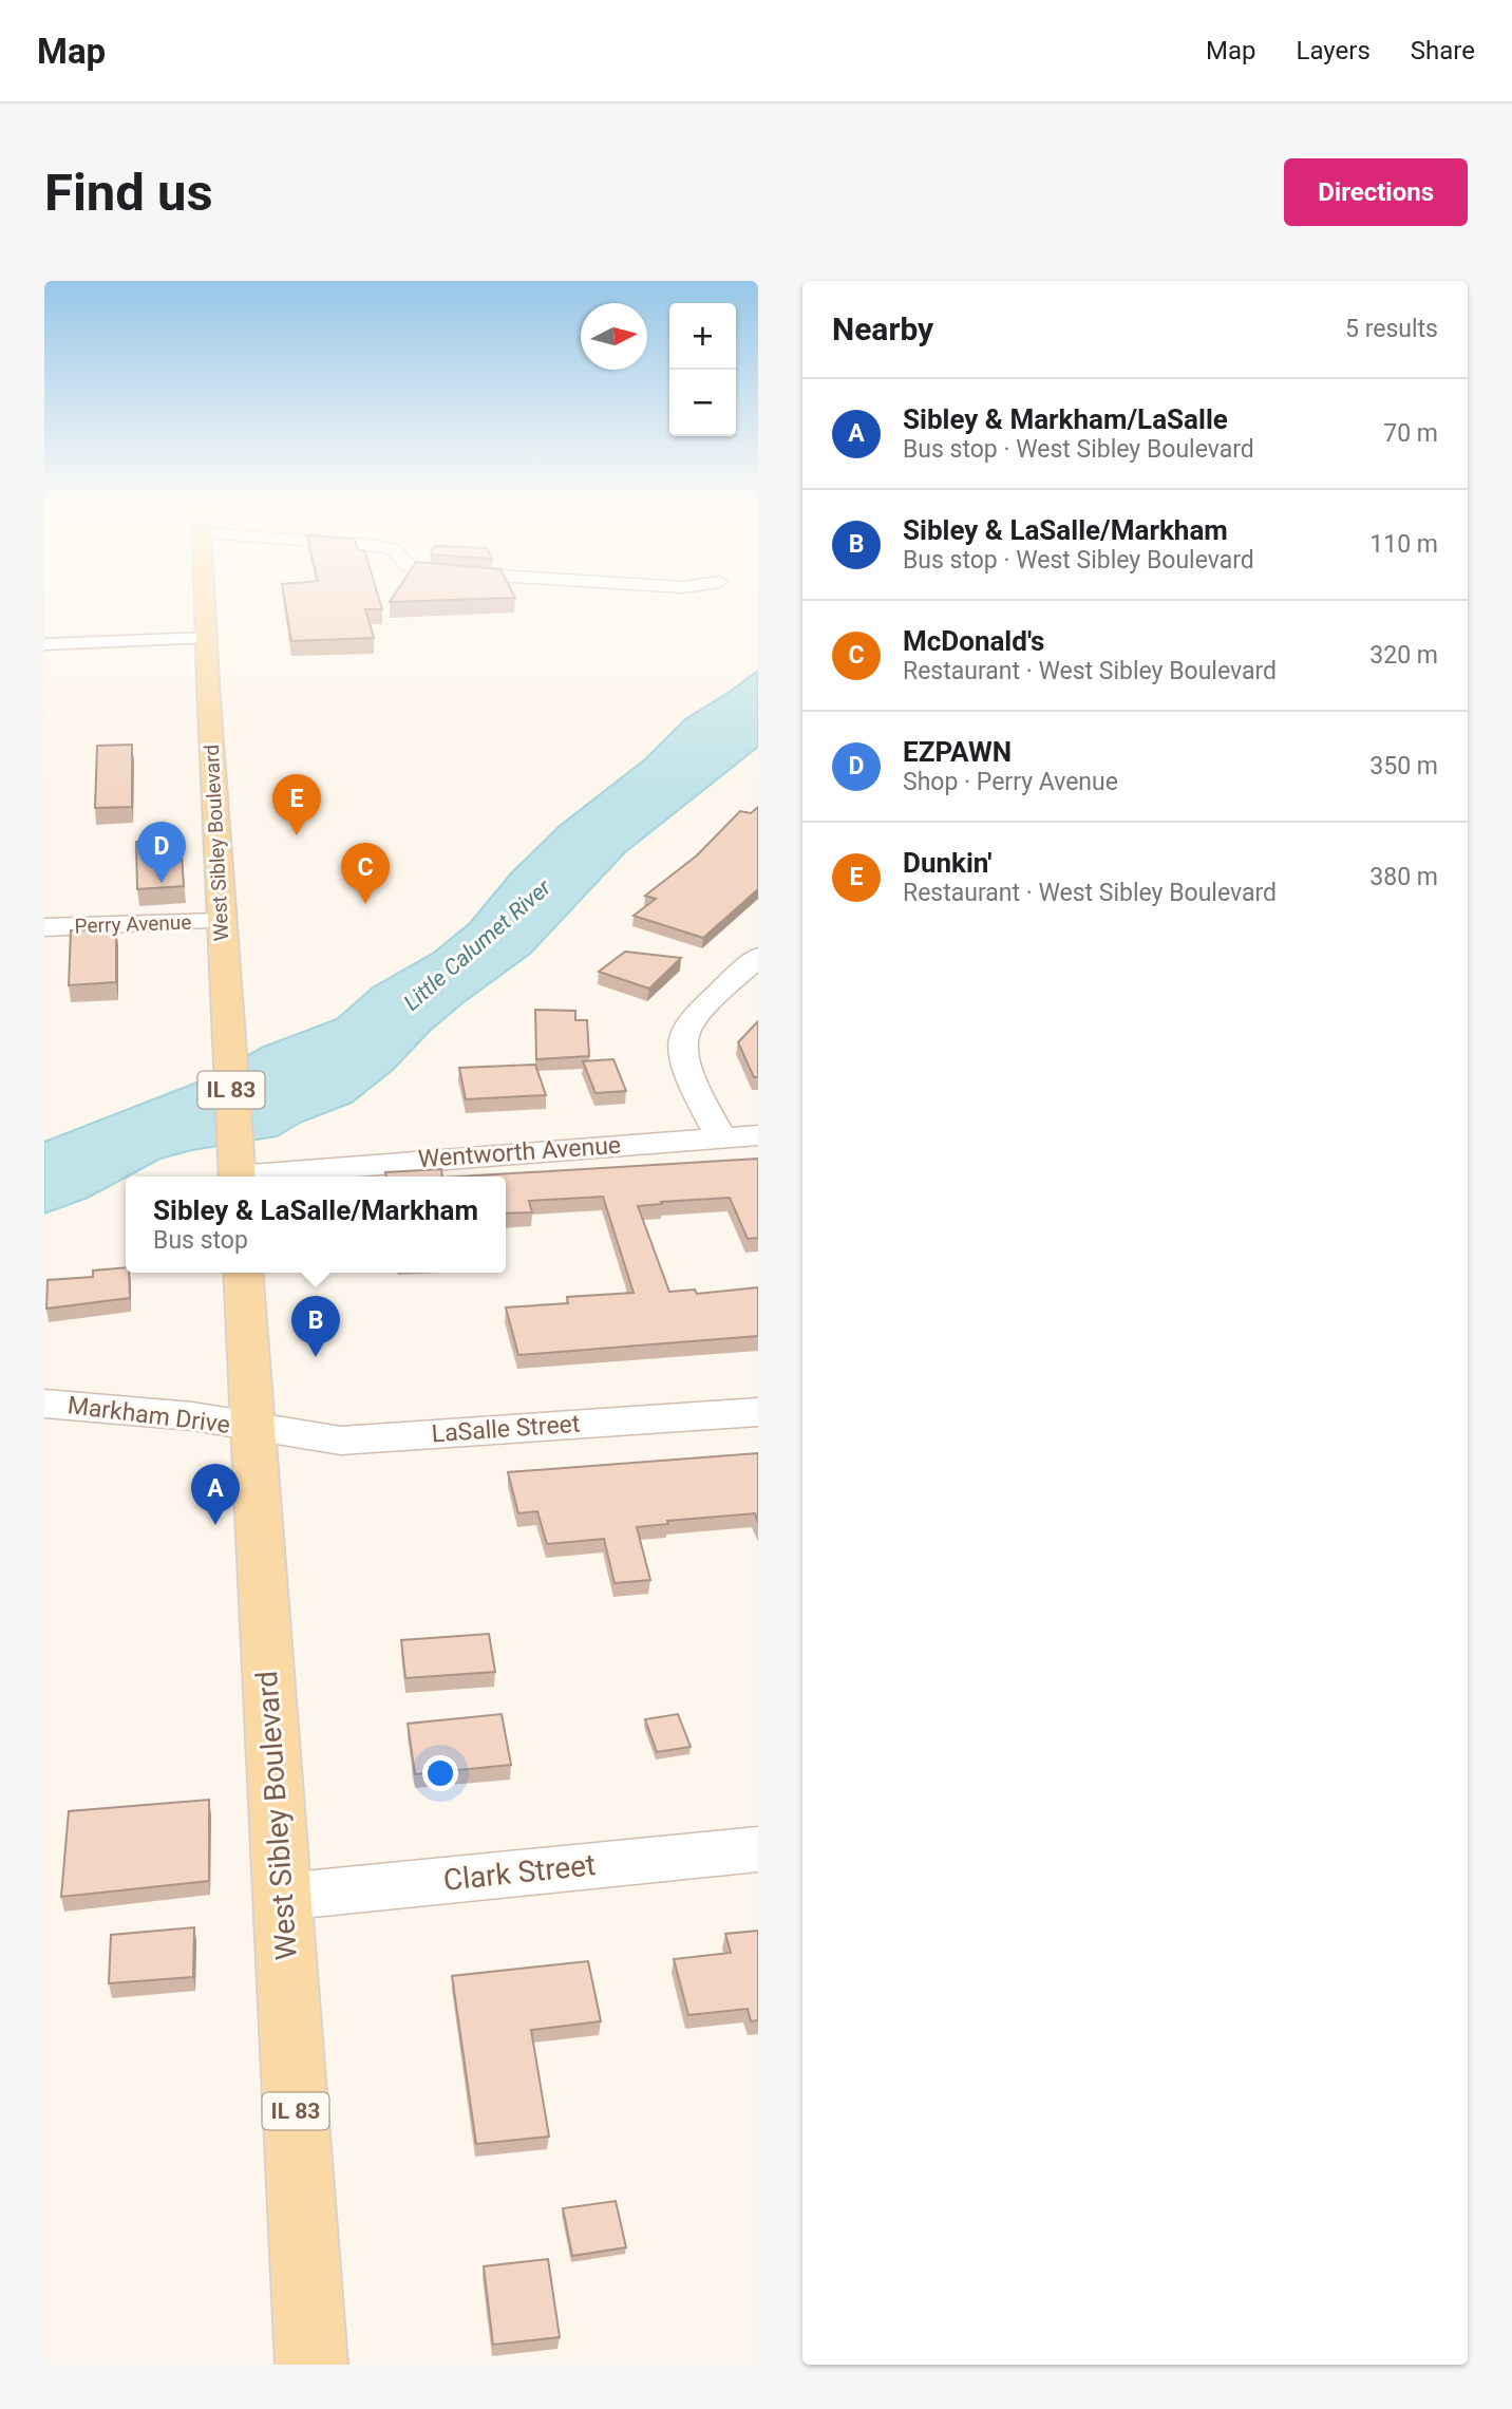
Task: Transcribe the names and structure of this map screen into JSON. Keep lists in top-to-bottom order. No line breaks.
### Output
{"streets":{"main road":["West Sibley Boulevard","IL 83"],"street":["Perry Avenue","Wentworth Avenue","Markham Drive","LaSalle Street","Clark Street"]},"crossings":[["West Sibley Boulevard","Perry Avenue"],["West Sibley Boulevard","Wentworth Avenue"],["West Sibley Boulevard","Markham Drive"],["West Sibley Boulevard","LaSalle Street"],["West Sibley Boulevard","Clark Street"],["Markham Drive","LaSalle Street"]],"water":["Little Calumet River"],"north":"right","page":{"header":"Map","nav":["Map","Layers","Share"],"buttons":"Directions","title":"Find us","heading":["Nearby","5 results"],"map_buttons":["+","−"],"list":[{"mark":"A","name":"Sibley & Markham/LaSalle","note":"Bus stop · West Sibley Boulevard","value":"70 m"},{"mark":"B","name":"Sibley & LaSalle/Markham","note":"Bus stop · West Sibley Boulevard","value":"110 m"},{"mark":"C","name":"McDonald's","note":"Restaurant · West Sibley Boulevard","value":"320 m"},{"mark":"D","name":"EZPAWN","note":"Shop · Perry Avenue","value":"350 m"},{"mark":"E","name":"Dunkin'","note":"Restaurant · West Sibley Boulevard","value":"380 m"}],"pins":["E","D","C","B","A"],"popup":["Sibley & LaSalle/Markham","Bus stop"]}}
